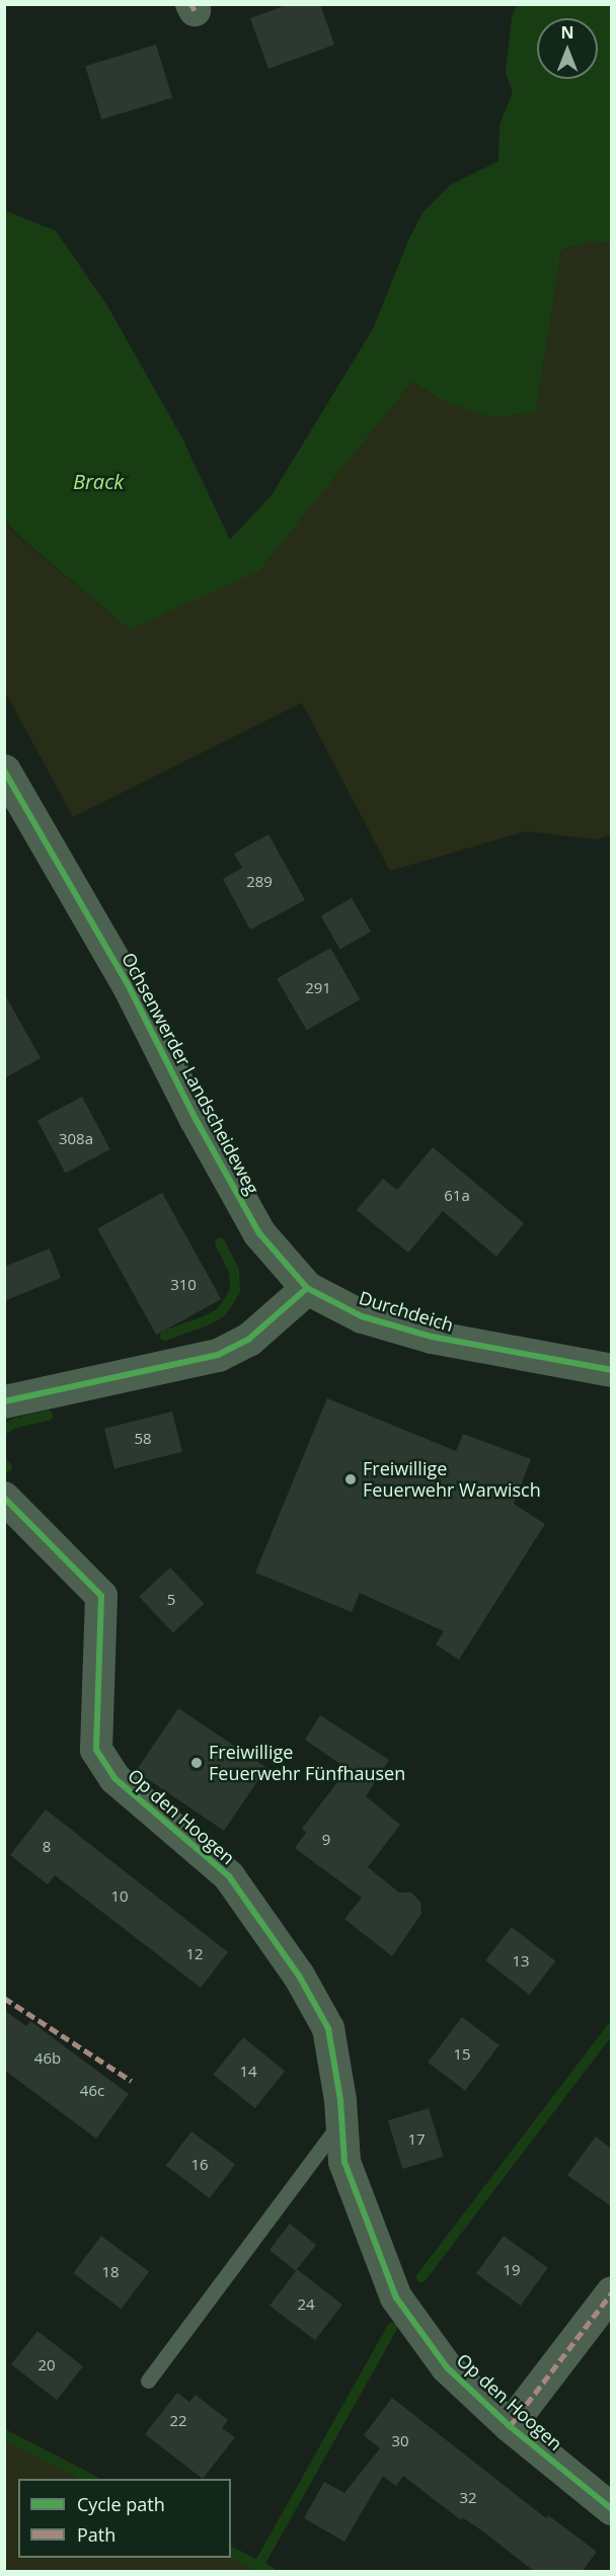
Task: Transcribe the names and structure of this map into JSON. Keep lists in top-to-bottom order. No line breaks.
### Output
{"streets":{"street":["Ochsenwerder Landscheideweg","Durchdeich","Op den Hoogen"]},"crossings":[["Ochsenwerder Landscheideweg","Durchdeich"]],"water":["Brack"],"places":["Freiwillige Feuerwehr Warwisch","Freiwillige Feuerwehr Fünfhausen"],"house_numbers":["289","291","308a","61a","310","58","5","9","8","10","12","13","15","46b","14","46c","17","16","19","18","24","20","22","30","32"],"legend":["Cycle path","Path"],"north":"top"}
